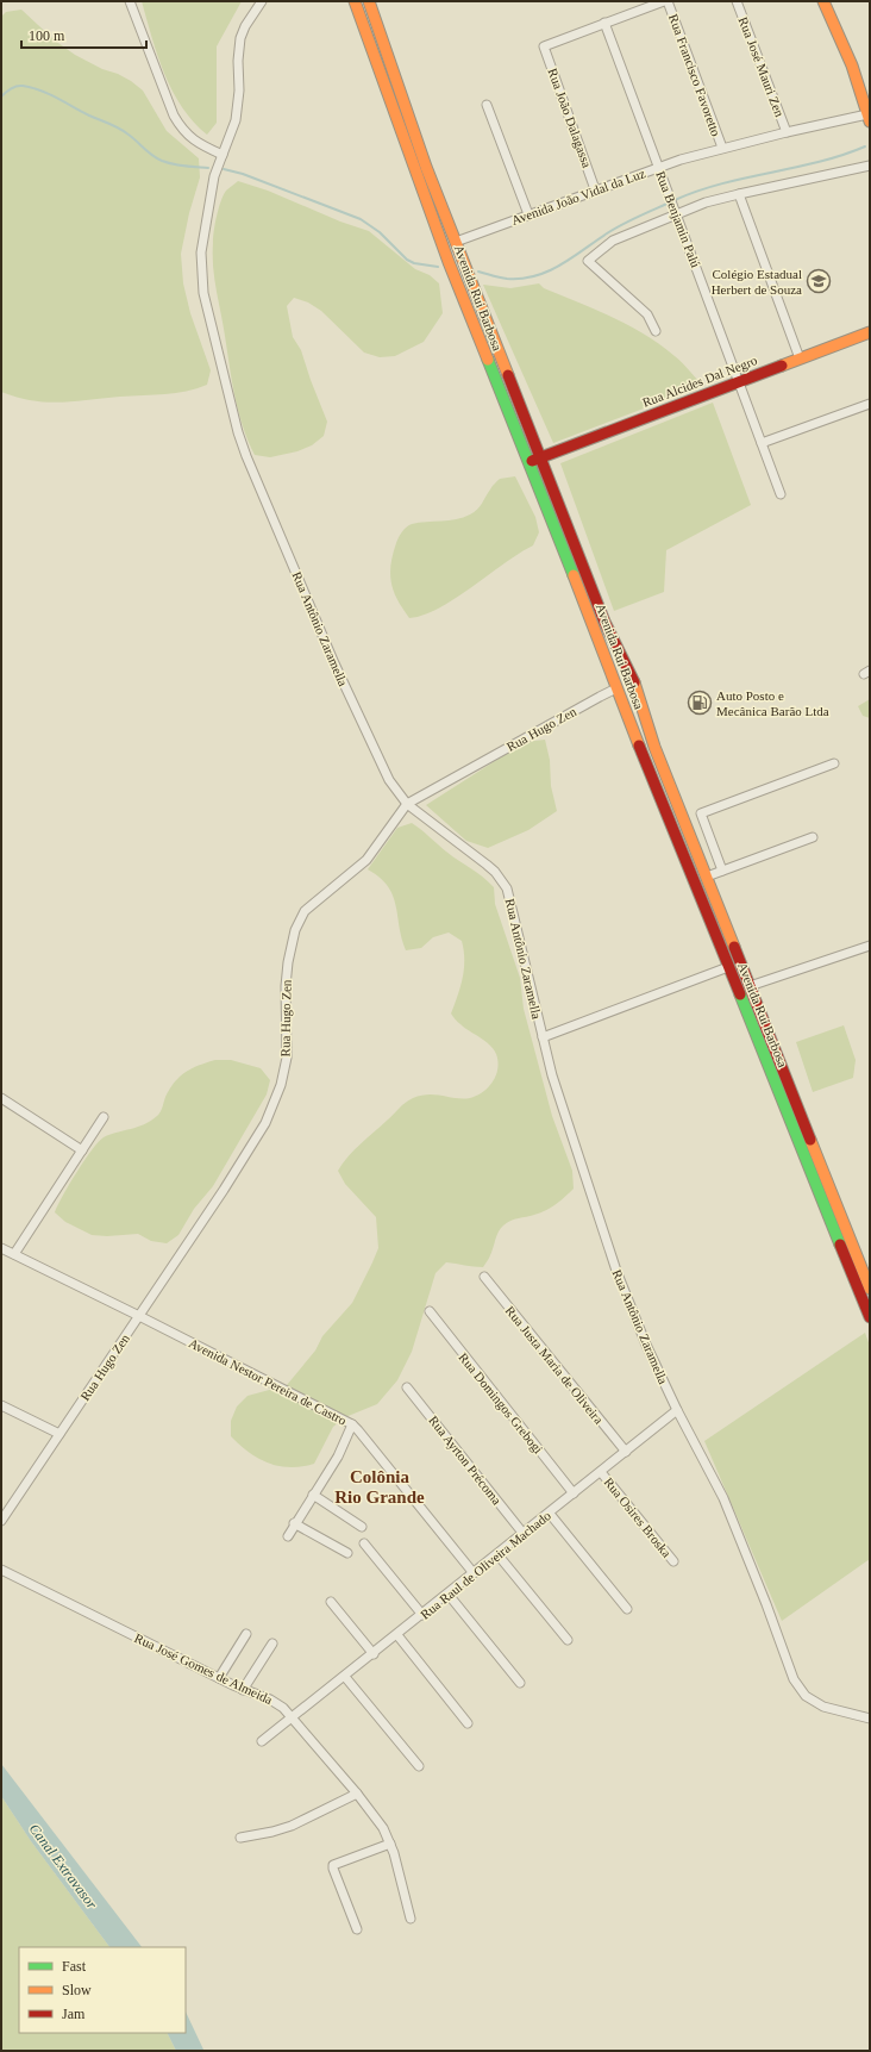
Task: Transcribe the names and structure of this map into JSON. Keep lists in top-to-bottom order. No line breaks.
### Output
{"streets":{"main road":["Avenida Rui Barbosa","Rua Alcides Dal Negro"],"street":["Rua José Mauri Zen","Rua Francisco Favoretto","Rua João Dalagassa","Avenida João Vidal da Luz","Rua Benjamin Palú","Rua Antônio Zaramella","Rua Hugo Zen","Rua Justa Maria de Oliveira","Avenida Nestor Pereira de Castro","Rua Domingos Grebogi","Rua Ayrton Précoma","Rua Osires Broska","Rua Raul de Oliveira Machado","Rua José Gomes de Almeida"]},"crossings":[["Rua José Mauri Zen","Avenida João Vidal da Luz"],["Rua Francisco Favoretto","Avenida João Vidal da Luz"],["Rua João Dalagassa","Avenida João Vidal da Luz"],["Rua João Dalagassa","Rua Benjamin Palú"],["Avenida João Vidal da Luz","Rua Benjamin Palú"],["Avenida João Vidal da Luz","Avenida Rui Barbosa"],["Rua Benjamin Palú","Rua Alcides Dal Negro"],["Avenida Rui Barbosa","Rua Alcides Dal Negro"],["Avenida Rui Barbosa","Rua Hugo Zen"],["Rua Antônio Zaramella","Rua Hugo Zen"],["Rua Antônio Zaramella","Rua Raul de Oliveira Machado"],["Rua Hugo Zen","Avenida Nestor Pereira de Castro"],["Rua Justa Maria de Oliveira","Rua Raul de Oliveira Machado"],["Avenida Nestor Pereira de Castro","Rua Raul de Oliveira Machado"],["Rua Domingos Grebogi","Rua Raul de Oliveira Machado"],["Rua Ayrton Précoma","Rua Raul de Oliveira Machado"],["Rua Osires Broska","Rua Raul de Oliveira Machado"],["Rua Raul de Oliveira Machado","Rua José Gomes de Almeida"]],"districts":["Colônia Rio Grande"],"water":["Canal Extravasor"],"places":{"school or university":["Colégio Estadual Herbert de Souza"],"fuel station":["Auto Posto e Mecânica Barão Ltda"]},"legend":["Fast","Slow","Jam"],"scale_bar":"100 m"}
